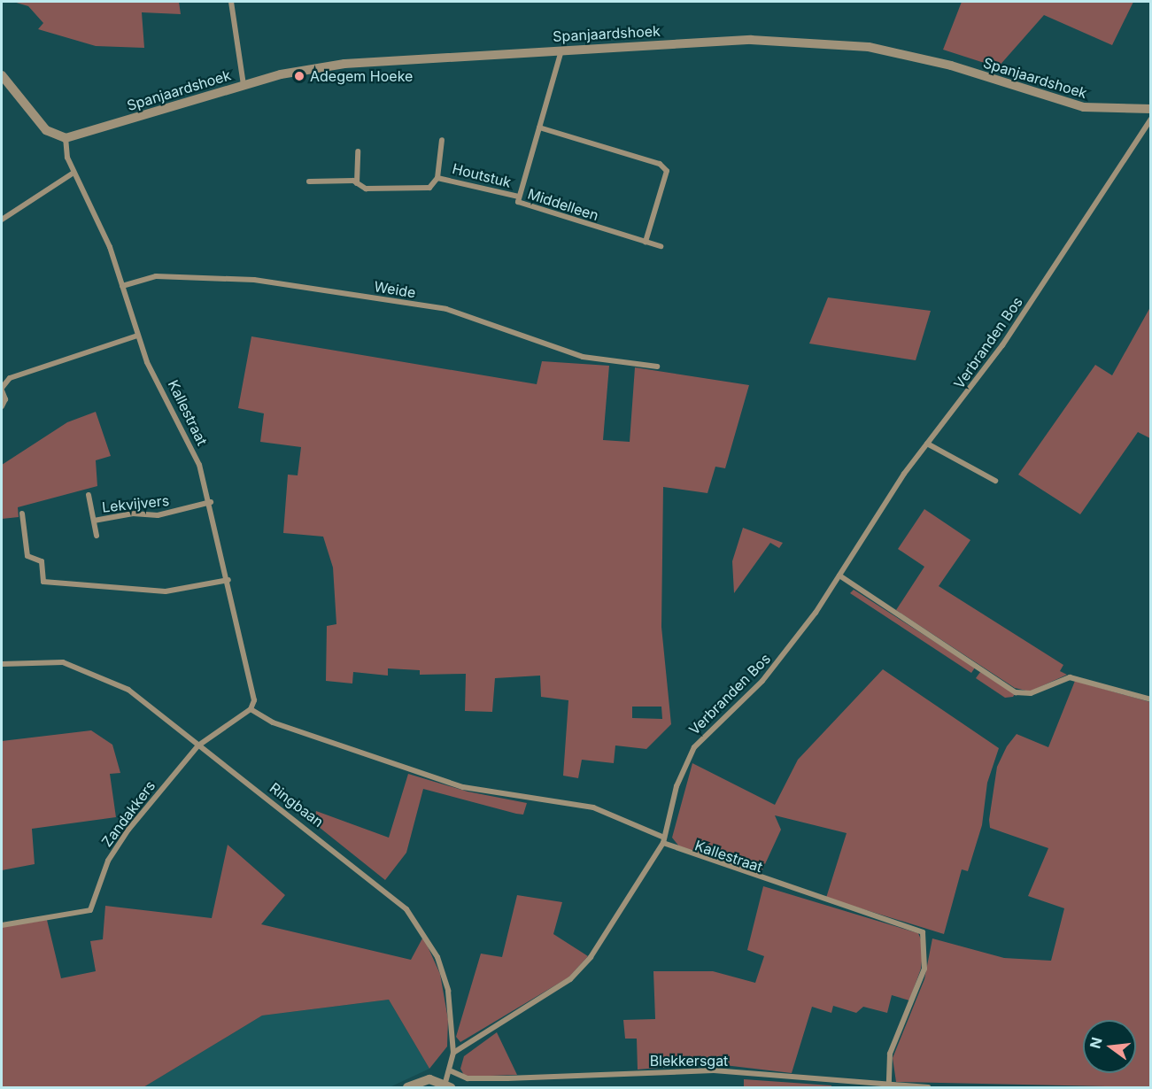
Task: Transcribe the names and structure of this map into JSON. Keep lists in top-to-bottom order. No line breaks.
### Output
{"streets":{"street":["Spanjaardshoek","Houtstuk","Middelleen","Weide","Verbranden Bos","Kallestraat","Lekvijvers","Ringbaan","Zandakkers","Blekkersgat"]},"crossings":[["Spanjaardshoek","Middelleen"],["Spanjaardshoek","Kallestraat"],["Houtstuk","Middelleen"],["Weide","Kallestraat"],["Verbranden Bos","Kallestraat"],["Kallestraat","Lekvijvers"],["Kallestraat","Blekkersgat"],["Ringbaan","Zandakkers"],["Ringbaan","Blekkersgat"]],"places":["Adegem Hoeke"],"north":"left"}
